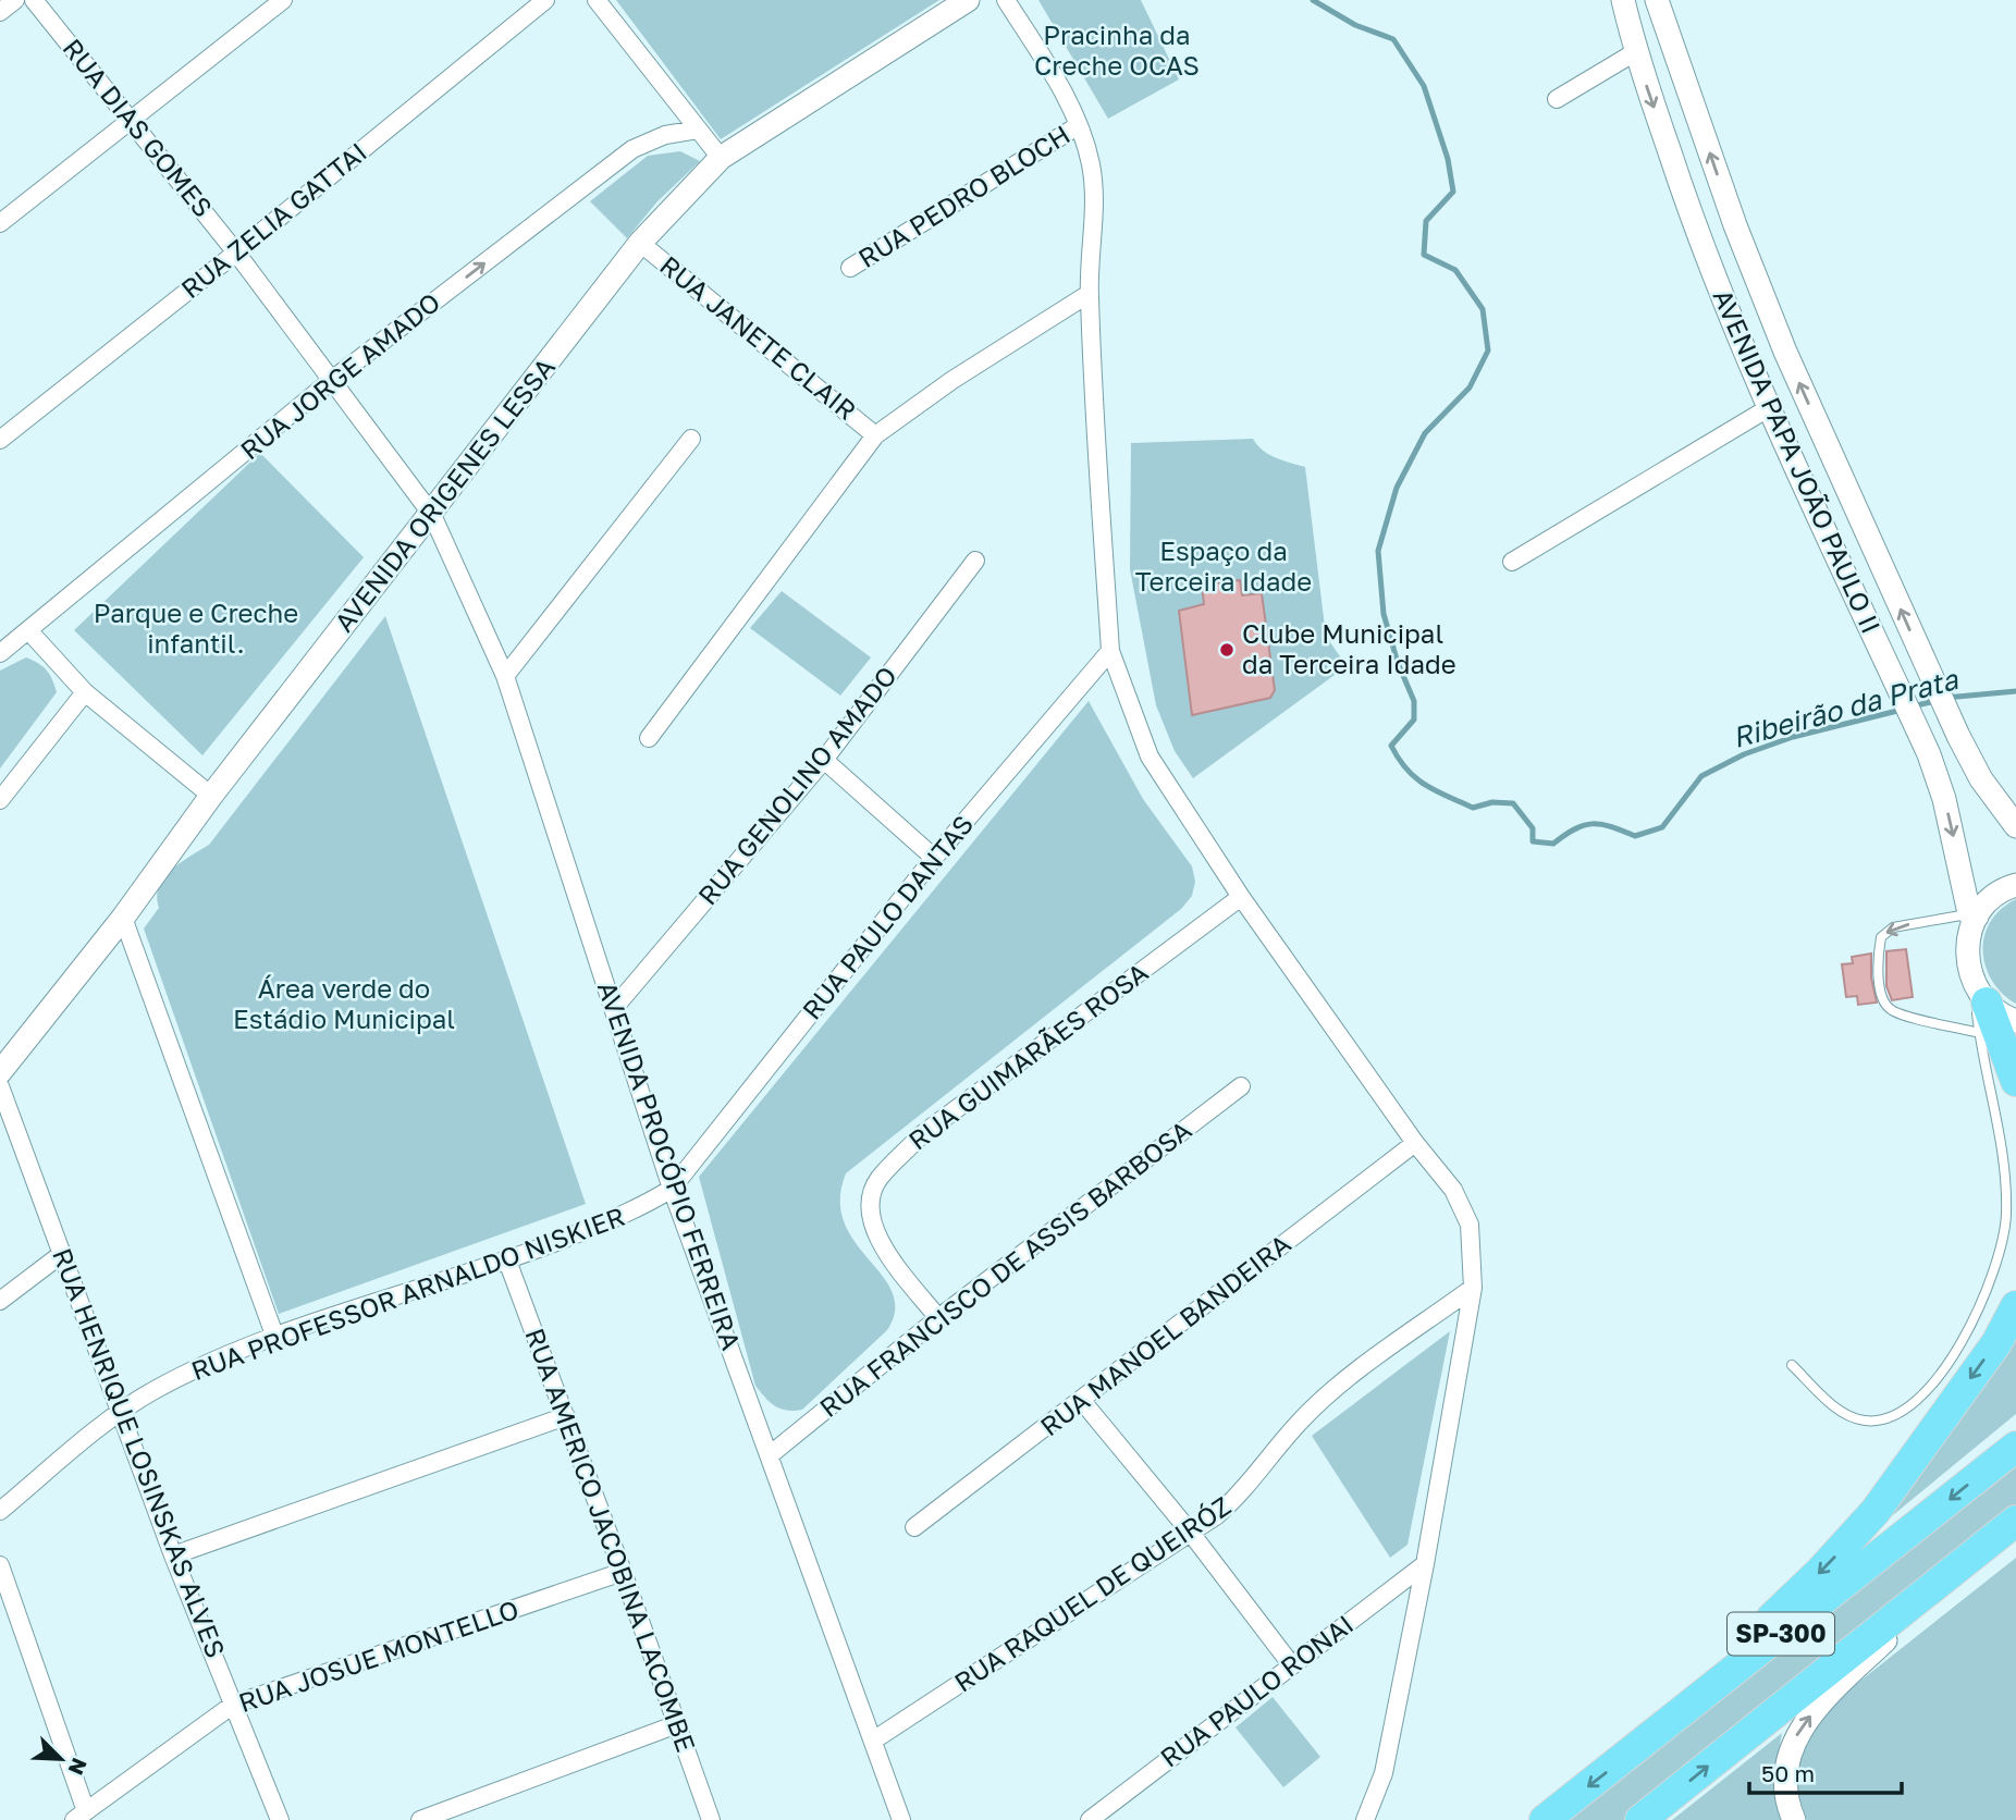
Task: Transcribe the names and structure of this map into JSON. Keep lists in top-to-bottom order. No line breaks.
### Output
{"streets":{"highway":["SP-300"],"street":["RUA DIAS GOMES","RUA PEDRO BLOCH","RUA ZELIA GATTAI","RUA JANETE CLAIR","RUA JORGE AMADO","AVENIDA PAPA JOÃO PAULO II","AVENIDA ORIGENES LESSA","RUA GENOLINO AMADO","RUA PAULO DANTAS","RUA GUIMARÃES ROSA","AVENIDA PROCÓPIO FERREIRA","RUA FRANCISCO DE ASSIS BARBOSA","RUA PROFESSOR ARNALDO NISKIER","RUA MANOEL BANDEIRA","RUA HENRIQUE LOSINSKAS ALVES","RUA AMERICO JACOBINA LACOMBE","RUA RAQUEL DE QUEIRÓZ","RUA JOSUE MONTELLO","RUA PAULO RONAI"]},"crossings":[["RUA DIAS GOMES","RUA ZELIA GATTAI"],["RUA DIAS GOMES","RUA JORGE AMADO"],["RUA DIAS GOMES","AVENIDA ORIGENES LESSA"],["RUA DIAS GOMES","AVENIDA PROCÓPIO FERREIRA"],["RUA JANETE CLAIR","AVENIDA ORIGENES LESSA"],["AVENIDA ORIGENES LESSA","AVENIDA PROCÓPIO FERREIRA"],["RUA GENOLINO AMADO","AVENIDA PROCÓPIO FERREIRA"],["RUA PAULO DANTAS","AVENIDA PROCÓPIO FERREIRA"],["RUA PAULO DANTAS","RUA PROFESSOR ARNALDO NISKIER"],["RUA GUIMARÃES ROSA","RUA FRANCISCO DE ASSIS BARBOSA"],["AVENIDA PROCÓPIO FERREIRA","RUA FRANCISCO DE ASSIS BARBOSA"],["AVENIDA PROCÓPIO FERREIRA","RUA PROFESSOR ARNALDO NISKIER"],["AVENIDA PROCÓPIO FERREIRA","RUA RAQUEL DE QUEIRÓZ"],["RUA PROFESSOR ARNALDO NISKIER","RUA HENRIQUE LOSINSKAS ALVES"],["RUA PROFESSOR ARNALDO NISKIER","RUA AMERICO JACOBINA LACOMBE"],["RUA HENRIQUE LOSINSKAS ALVES","RUA JOSUE MONTELLO"],["RUA AMERICO JACOBINA LACOMBE","RUA JOSUE MONTELLO"]],"one_way":["RUA JORGE AMADO"],"water":["Ribeirão da Prata"],"parks":["Pracinha da Creche OCAS","Espaço da Terceira Idade","Parque e Creche infantil.","Área verde do Estádio Municipal"],"places":["Clube Municipal da Terceira Idade"],"scale_bar":"50 m","north":"bottom right"}
